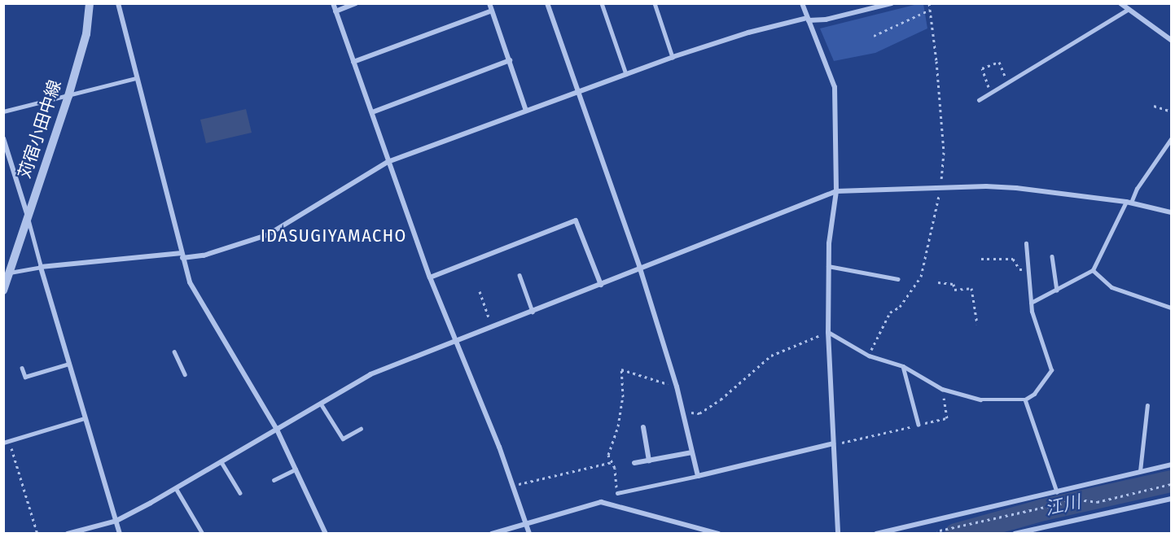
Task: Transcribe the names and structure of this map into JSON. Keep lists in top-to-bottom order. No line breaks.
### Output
{"streets":{"street":["苅宿小田中線"]},"districts":["IDASUGIYAMACHO"],"water":["江川"]}
